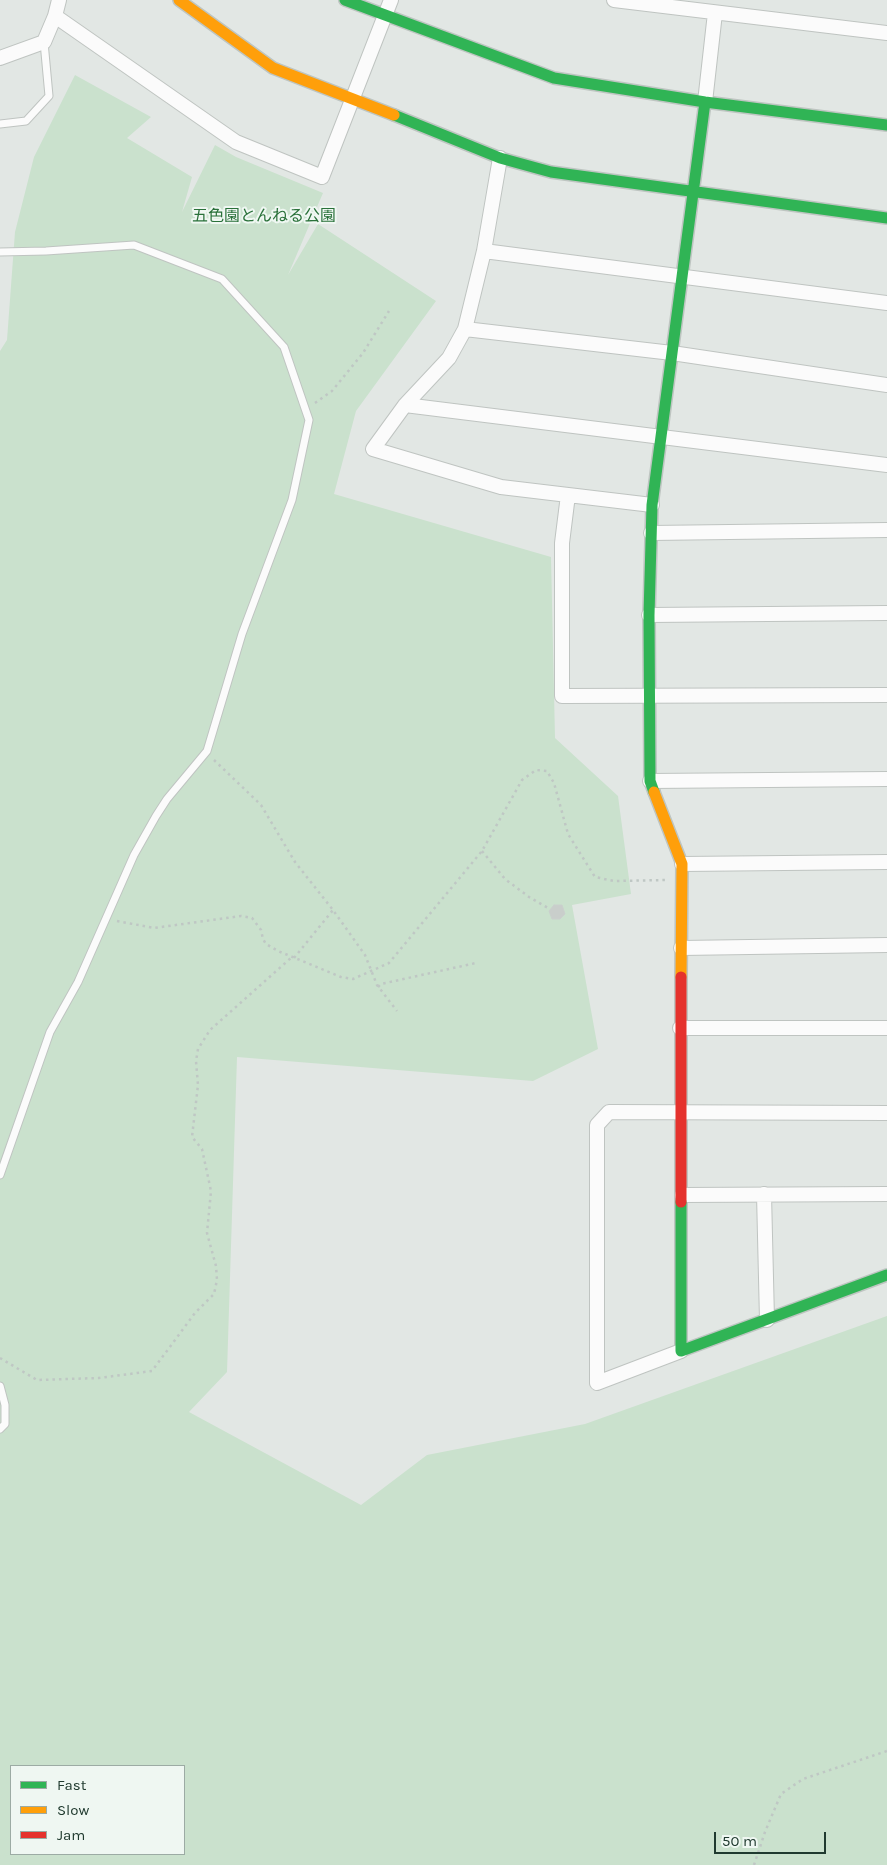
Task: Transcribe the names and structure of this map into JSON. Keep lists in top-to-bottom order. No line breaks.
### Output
{"parks":["五色園とんねる公園"],"legend":["Fast","Slow","Jam"],"scale_bar":"50 m"}
